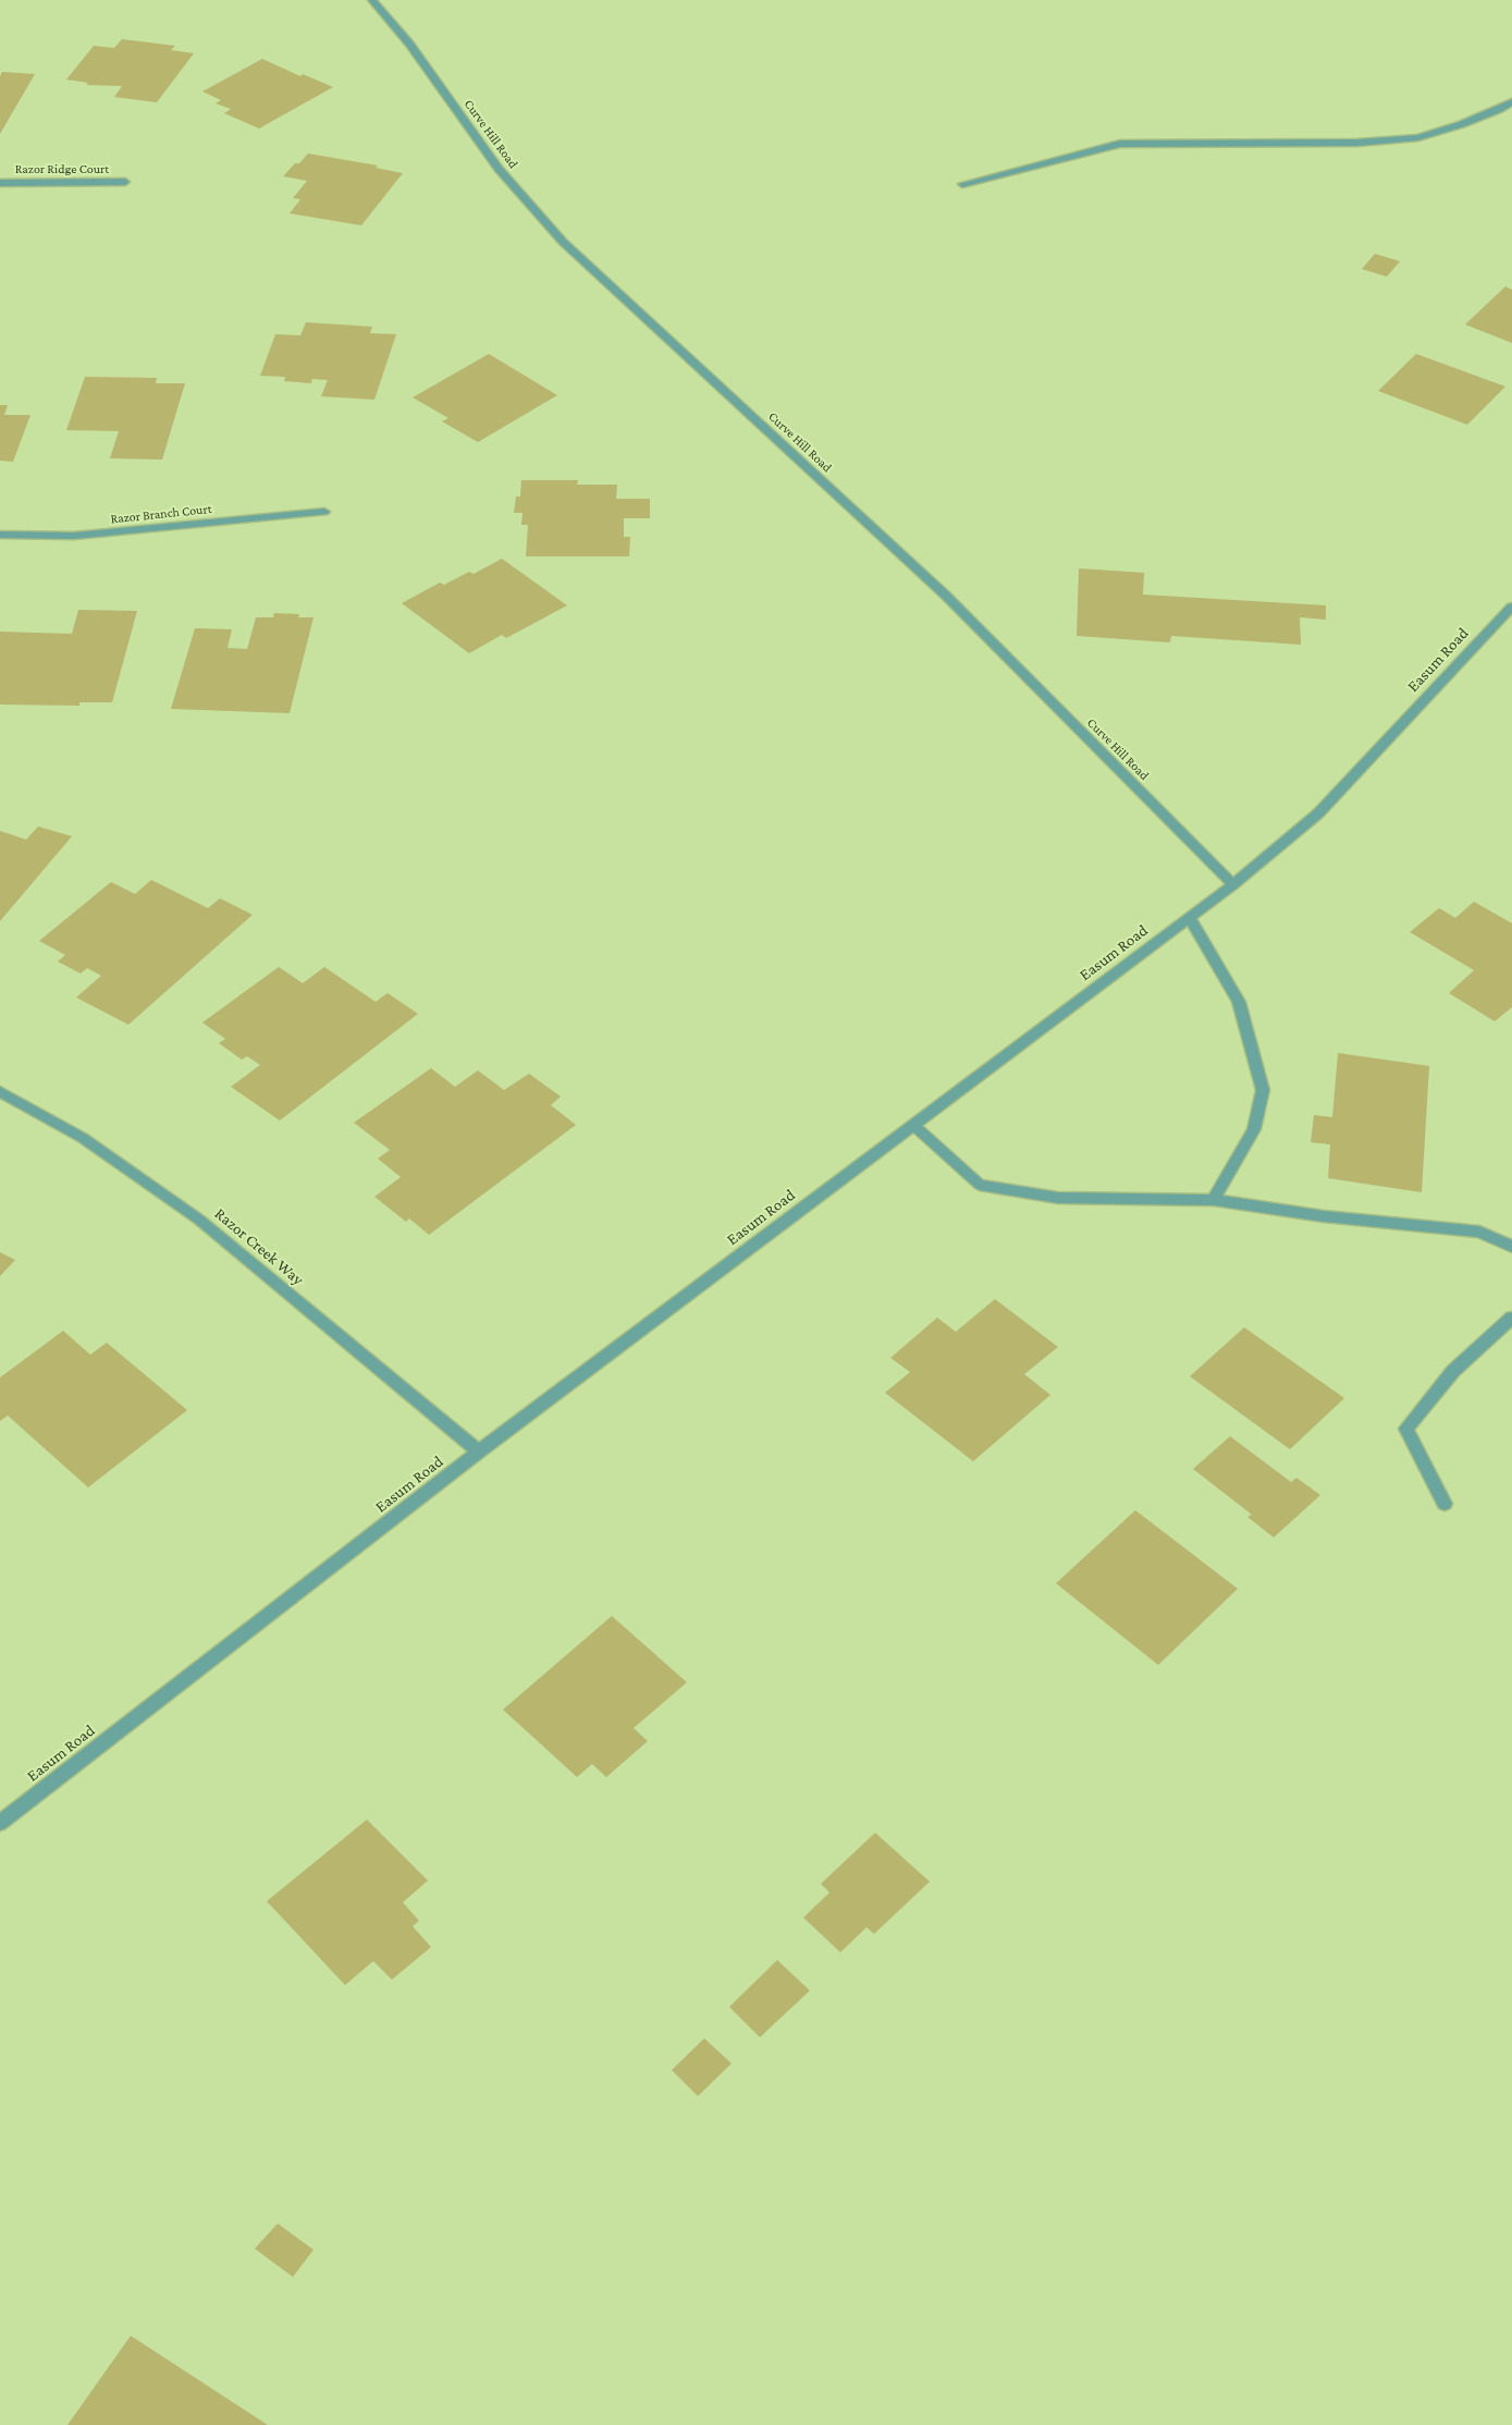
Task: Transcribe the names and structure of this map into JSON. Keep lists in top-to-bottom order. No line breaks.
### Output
{"streets":{"street":["Curve Hill Road","Razor Ridge Court","Razor Branch Court","Easum Road","Razor Creek Way"]},"crossings":[["Curve Hill Road","Easum Road"],["Easum Road","Razor Creek Way"]]}
